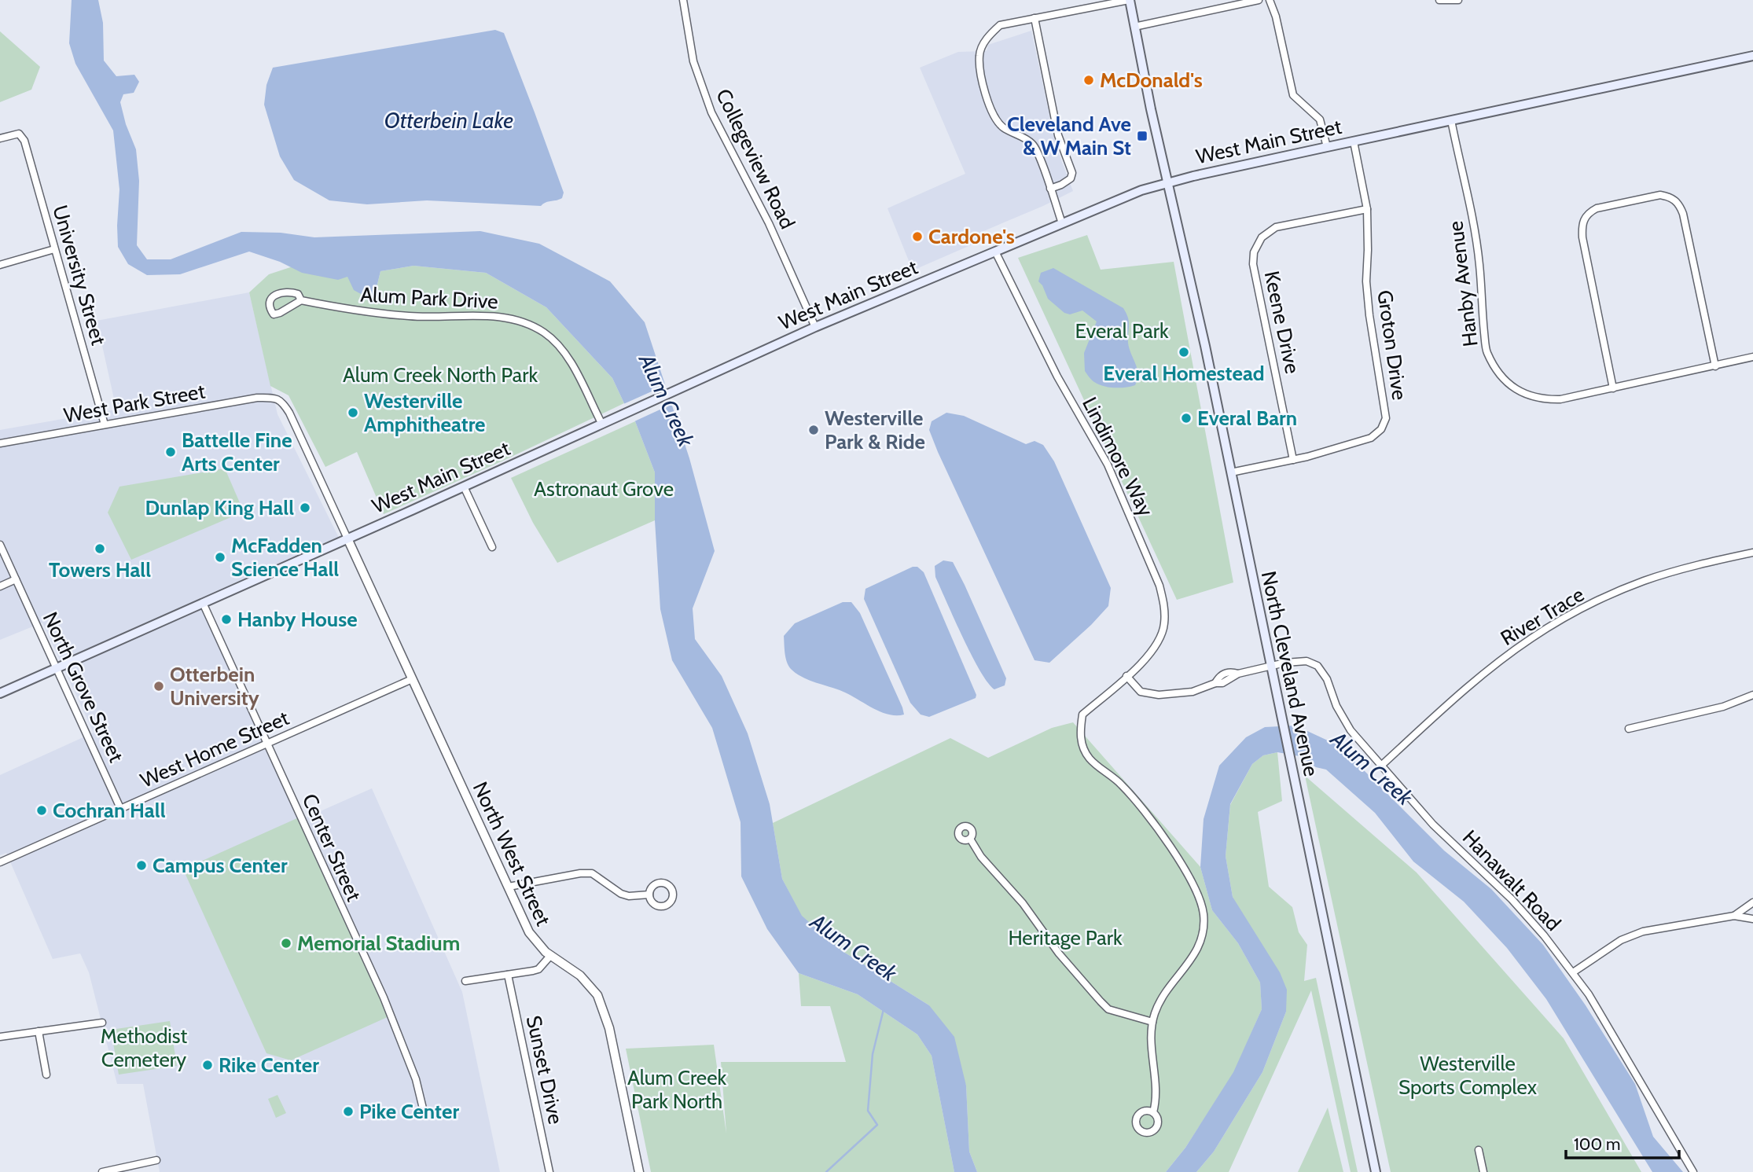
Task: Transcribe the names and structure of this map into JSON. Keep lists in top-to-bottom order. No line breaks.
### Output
{"streets":{"main road":["West Main Street","North Cleveland Avenue"],"street":["Collegeview Road","University Street","Hanby Avenue","Alum Park Drive","Keene Drive","Groton Drive","West Park Street","Lindimore Way","River Trace","North Grove Street","West Home Street","Center Street","North West Street","Hanawalt Road","Sunset Drive"]},"crossings":[["West Main Street","Collegeview Road"],["West Main Street","Hanby Avenue"],["West Main Street","Alum Park Drive"],["West Main Street","Groton Drive"],["West Main Street","West Park Street"],["West Main Street","Lindimore Way"],["West Main Street","North Cleveland Avenue"],["West Main Street","North Grove Street"],["West Main Street","Center Street"],["West Main Street","North West Street"],["University Street","West Park Street"],["Keene Drive","Groton Drive"],["Groton Drive","North Cleveland Avenue"],["West Park Street","North West Street"],["Lindimore Way","Hanawalt Road"],["River Trace","Hanawalt Road"],["North Cleveland Avenue","Hanawalt Road"],["North Grove Street","West Home Street"],["West Home Street","Center Street"],["West Home Street","North West Street"]],"water":["Otterbein Lake","Alum Creek"],"parks":["Everal Park","Alum Creek North Park","Astronaut Grove","Heritage Park","Methodist Cemetery","Westerville Sports Complex","Alum Creek Park North"],"places":{"other":["McDonald's","Cardone's","Everal Homestead","Westerville Amphitheatre","Everal Barn","Westerville Park & Ride","Battelle Fine Arts Center","Dunlap King Hall","Towers Hall","McFadden Science Hall","Hanby House","Otterbein University","Cochran Hall","Campus Center","Memorial Stadium","Rike Center","Pike Center"],"transit":["Cleveland Ave & W Main St"]},"scale_bar":"100 m"}
